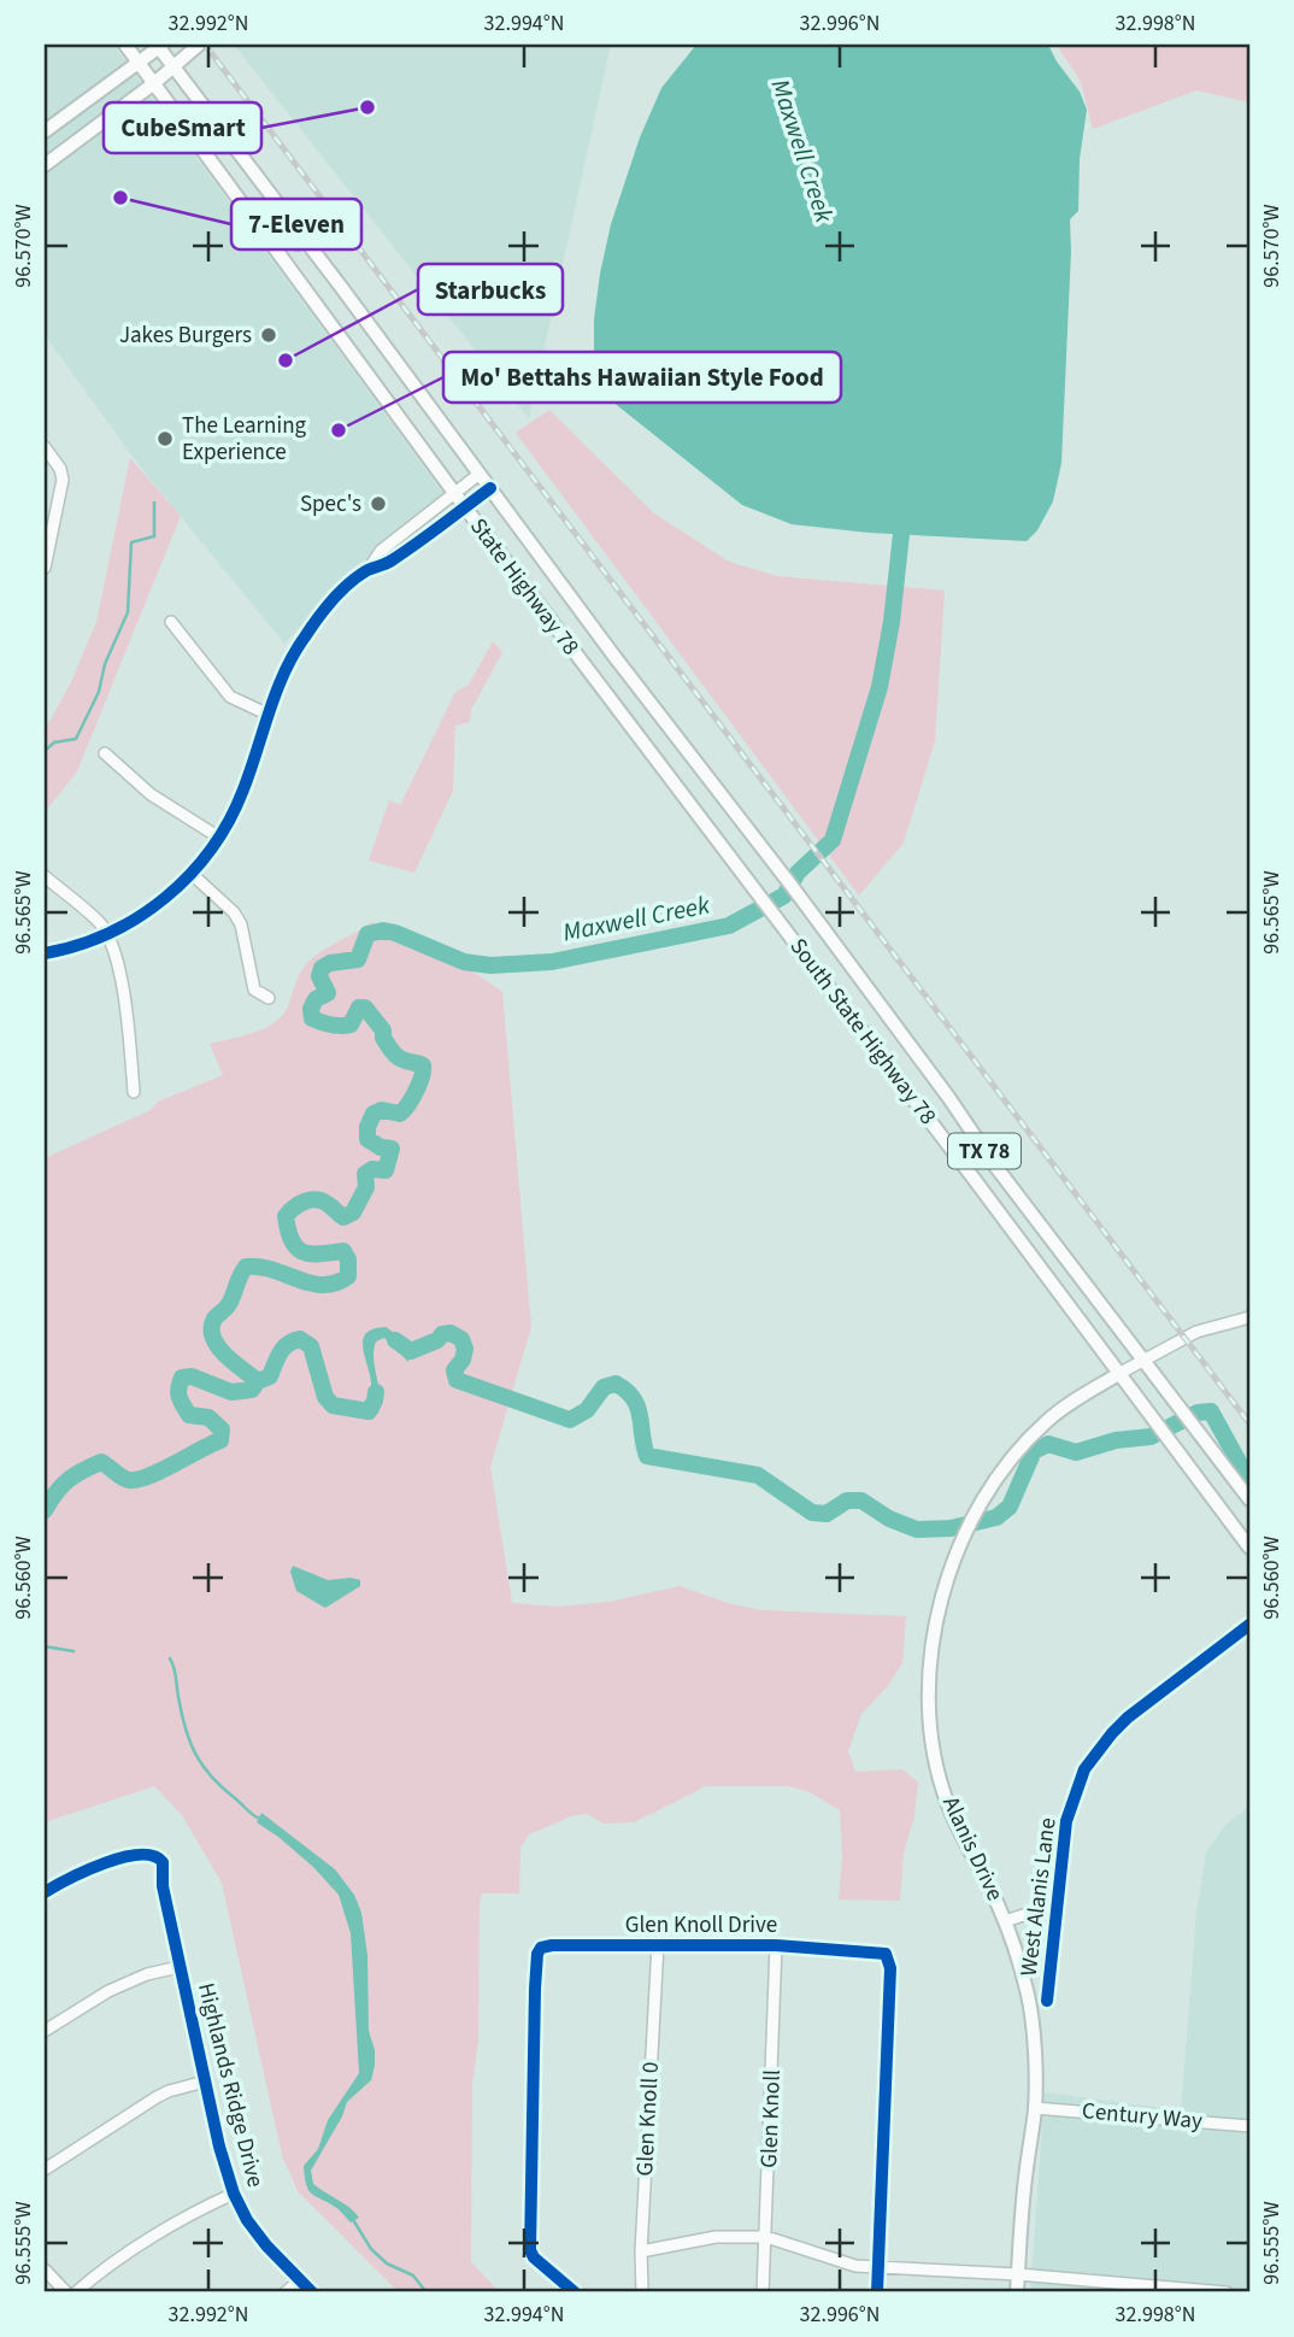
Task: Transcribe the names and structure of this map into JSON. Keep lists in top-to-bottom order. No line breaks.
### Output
{"streets":{"main road":["State Highway 78","South State Highway 78","TX 78","Alanis Drive"],"street":["West Alanis Lane","Glen Knoll Drive","Highlands Ridge Drive","Century Way","Glen Knoll 0","Glen Knoll"]},"crossings":[["State Highway 78","South State Highway 78"],["South State Highway 78","Alanis Drive"],["Alanis Drive","West Alanis Lane"],["Alanis Drive","Century Way"],["Glen Knoll Drive","Glen Knoll 0"],["Glen Knoll Drive","Glen Knoll"]],"water":["Maxwell Creek"],"places":["CubeSmart","7-Eleven","Jakes Burgers","Starbucks","Mo' Bettahs Hawaiian Style Food","The Learning Experience","Spec's"],"coordinates":["32.992°N","32.994°N","32.996°N","32.998°N","96.570°W","96.565°W","96.560°W","96.555°W"]}
